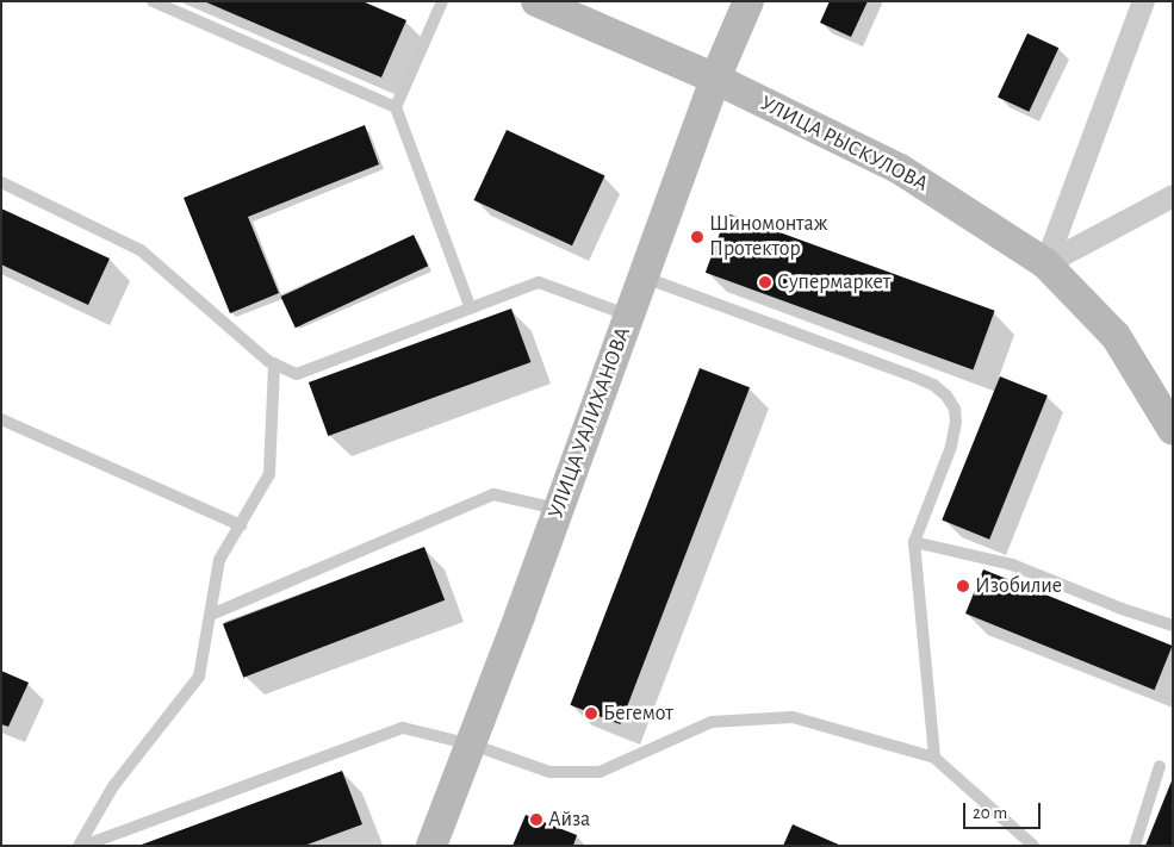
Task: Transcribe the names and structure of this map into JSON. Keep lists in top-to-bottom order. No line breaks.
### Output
{"streets":{"street":["УЛИЦА РЫСКУЛОВА","УЛИЦА УАЛИХАНОВА"]},"crossings":[["УЛИЦА РЫСКУЛОВА","УЛИЦА УАЛИХАНОВА"]],"places":["Шиномонтаж Протектор","Супермаркет","Изобилие","Бегемот","Айза"],"scale_bar":"20 m"}
